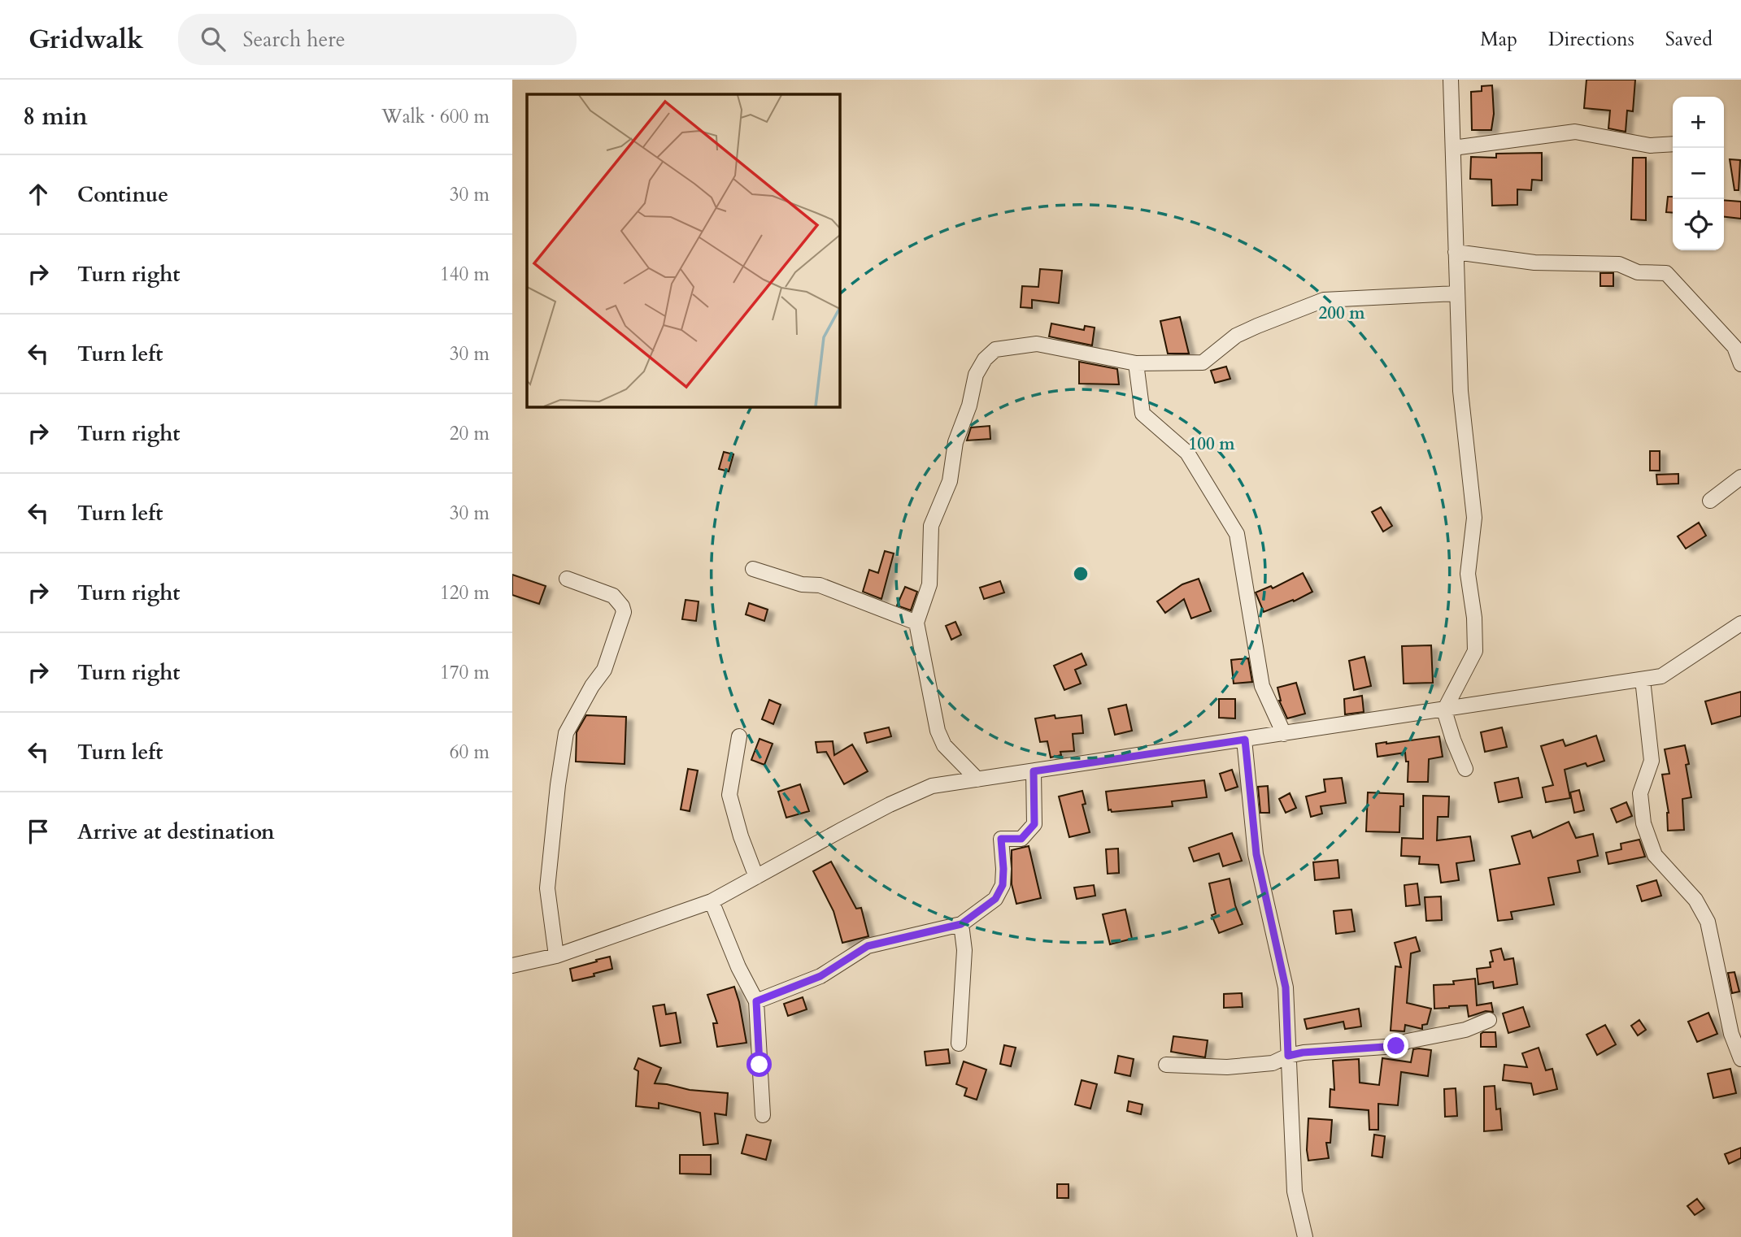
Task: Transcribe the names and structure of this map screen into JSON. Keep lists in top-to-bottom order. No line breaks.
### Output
{"page":{"header":"Gridwalk","search":"Search here","nav":["Map","Directions","Saved"],"heading":["8 min","Walk · 600 m"],"map_buttons":["+","−"],"list":[["Continue","30 m"],["Turn right","140 m"],["Turn left","30 m"],["Turn right","20 m"],["Turn left","30 m"],["Turn right","120 m"],["Turn right","170 m"],["Turn left","60 m"],"Arrive at destination"]},"rings":["200 m","100 m"]}
